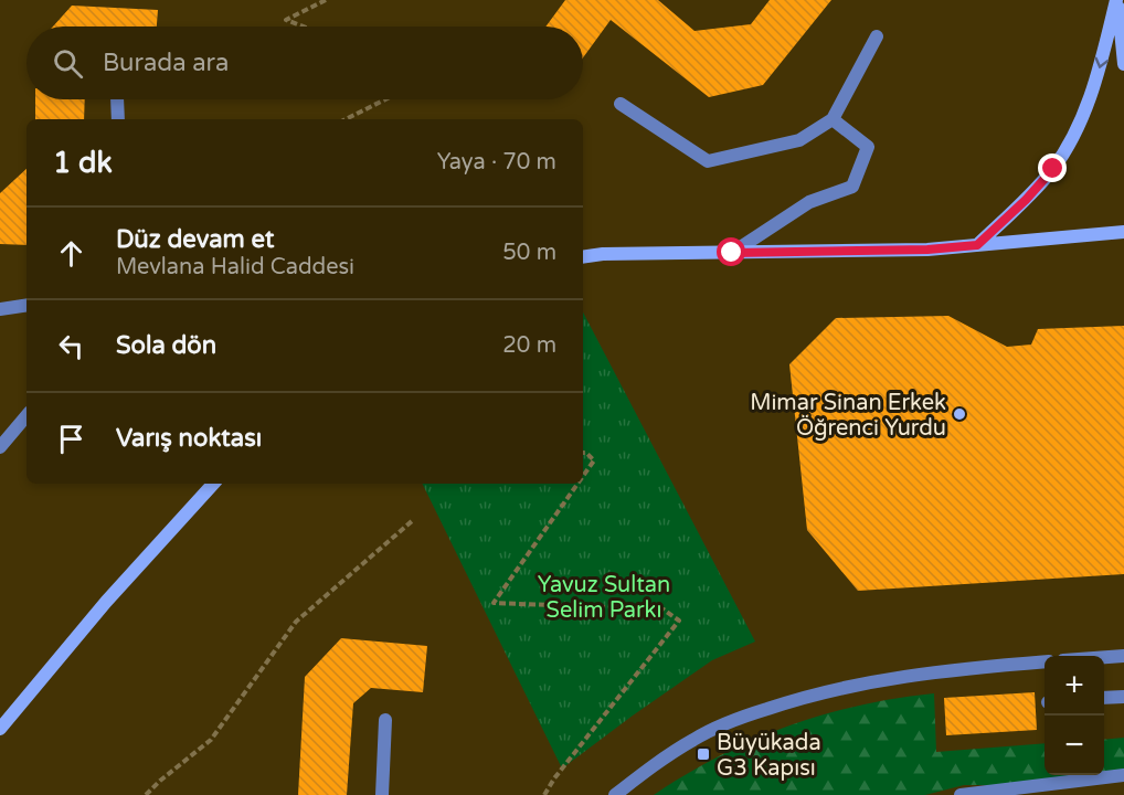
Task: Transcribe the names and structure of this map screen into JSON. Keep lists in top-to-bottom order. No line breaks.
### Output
{"parks":["Yavuz Sultan Selim Parkı"],"places":{"other":["Mimar Sinan Erkek Öğrenci Yurdu"],"transit":["Büyükada G3 Kapısı"]},"page":{"search":"Burada ara","heading":["1 dk","Yaya · 70 m"],"list":[["Düz devam et","Mevlana Halid Caddesi","50 m"],["Sola dön","20 m"],"Varış noktası"],"map_buttons":["+","−"]}}
